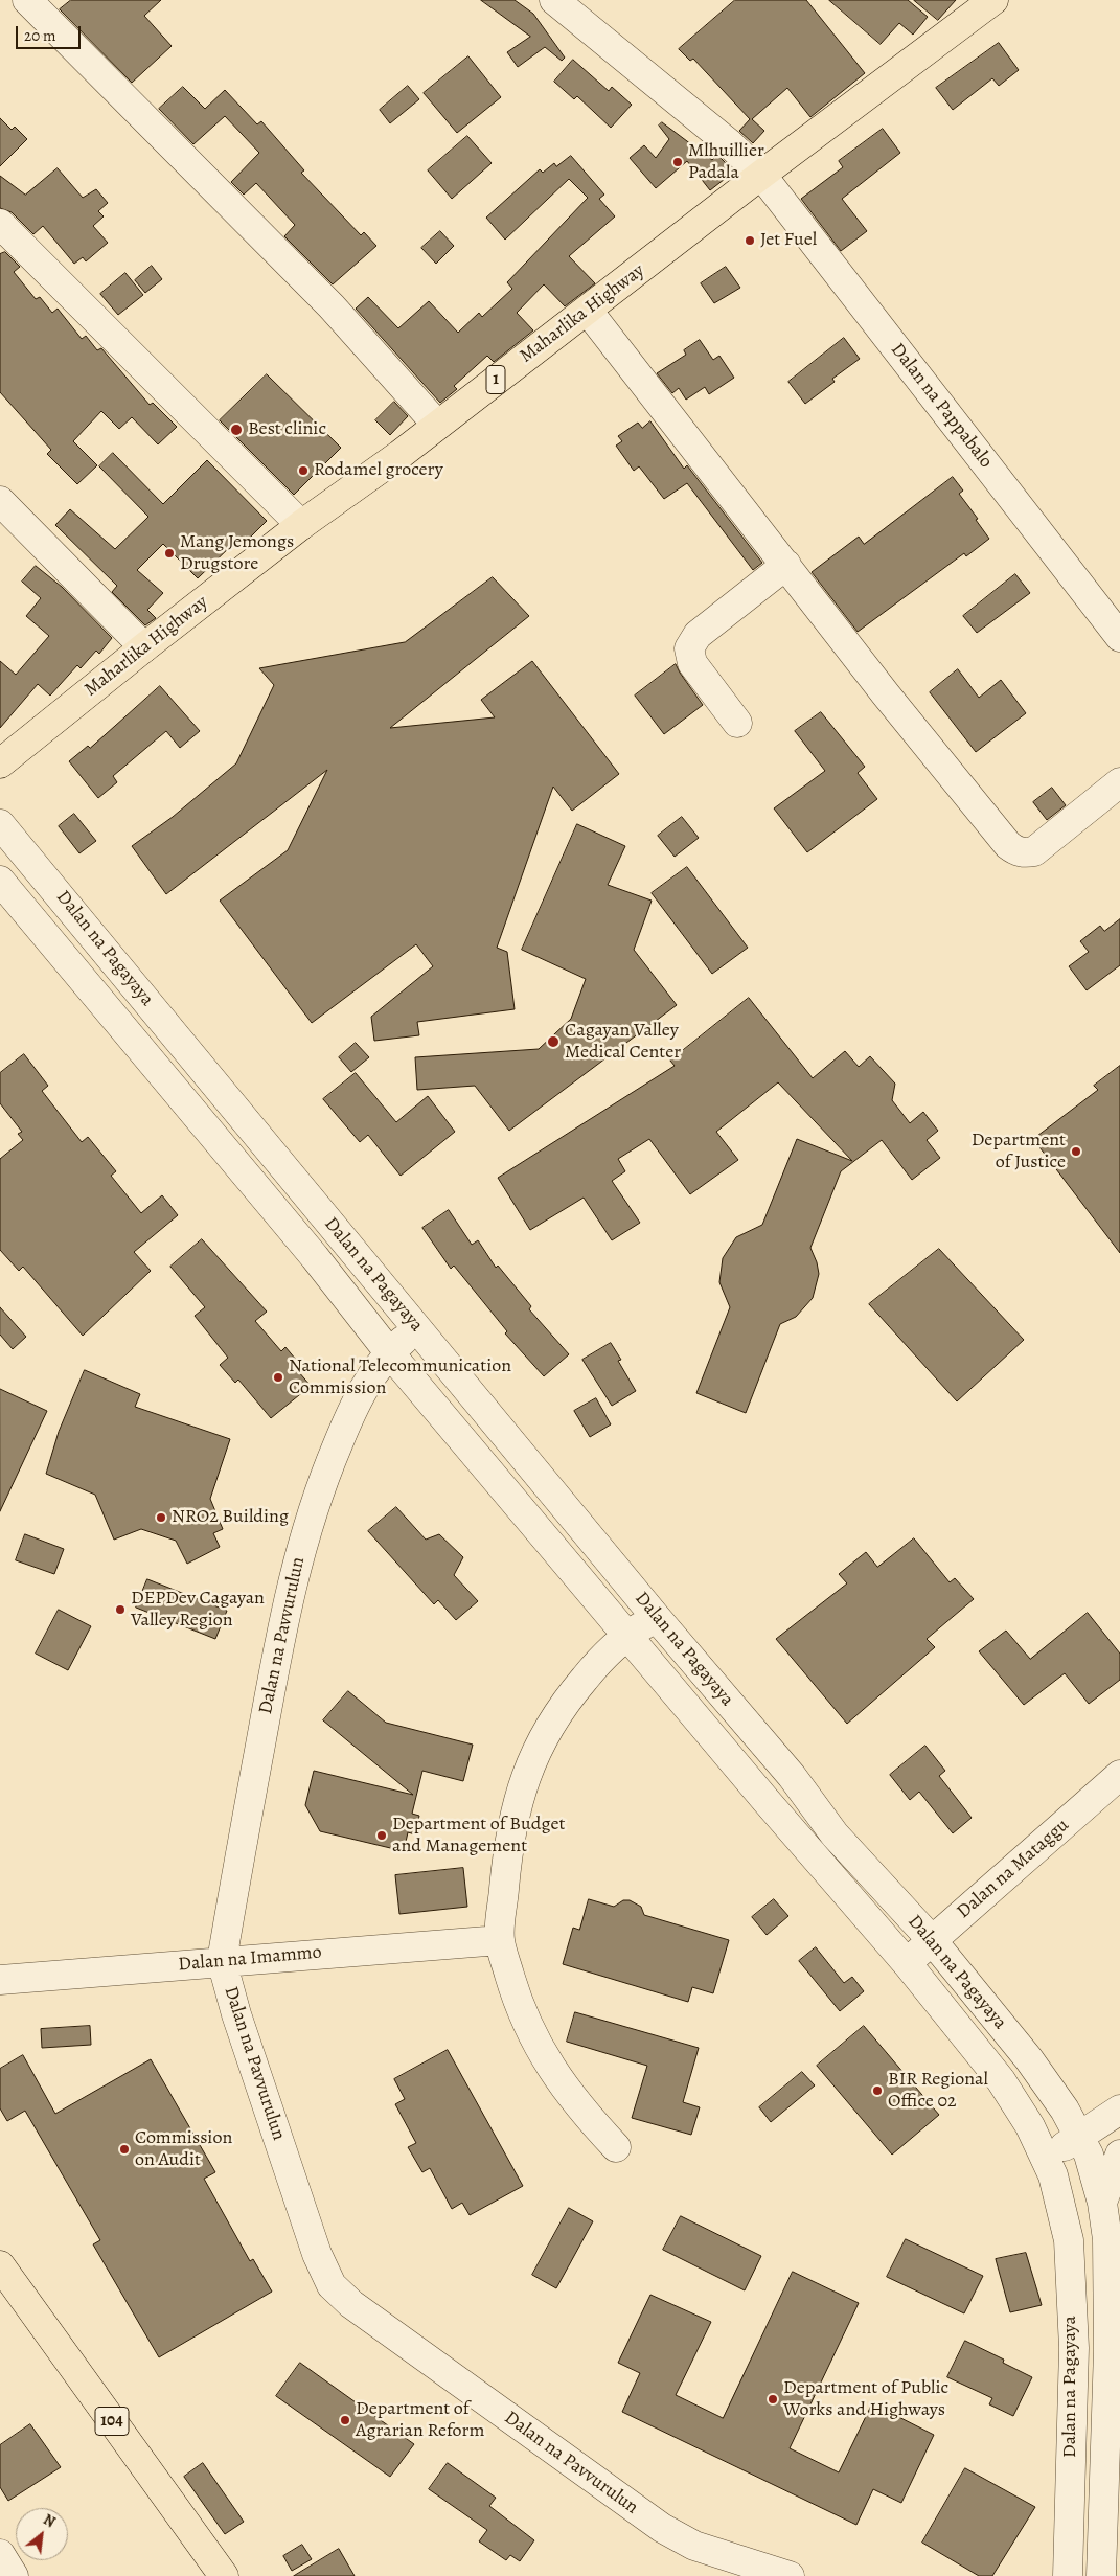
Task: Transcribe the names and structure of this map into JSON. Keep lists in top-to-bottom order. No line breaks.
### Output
{"streets":{"highway":["Maharlika Highway","1","104"],"street":["Dalan na Pappabalo","Dalan na Pagayaya","Dalan na Pavvurulun","Dalan na Mataggu","Dalan na Imammo"]},"crossings":[["Maharlika Highway","Dalan na Pappabalo"],["Dalan na Pagayaya","Dalan na Pavvurulun"],["Dalan na Pagayaya","Dalan na Mataggu"],["Dalan na Pavvurulun","Dalan na Imammo"]],"places":["Mlhuillier Padala","Jet Fuel","Best clinic","Rodamel grocery","Mang Jemongs Drugstore","Cagayan Valley Medical Center","Department of Justice","National Telecommunication Commission","NRO2 Building","DEPDev Cagayan Valley Region","Department of Budget and Management","BIR Regional Office 02","Commission on Audit","Department of Public Works and Highways","Department of Agrarian Reform"],"scale_bar":"20 m","north":"top right"}
